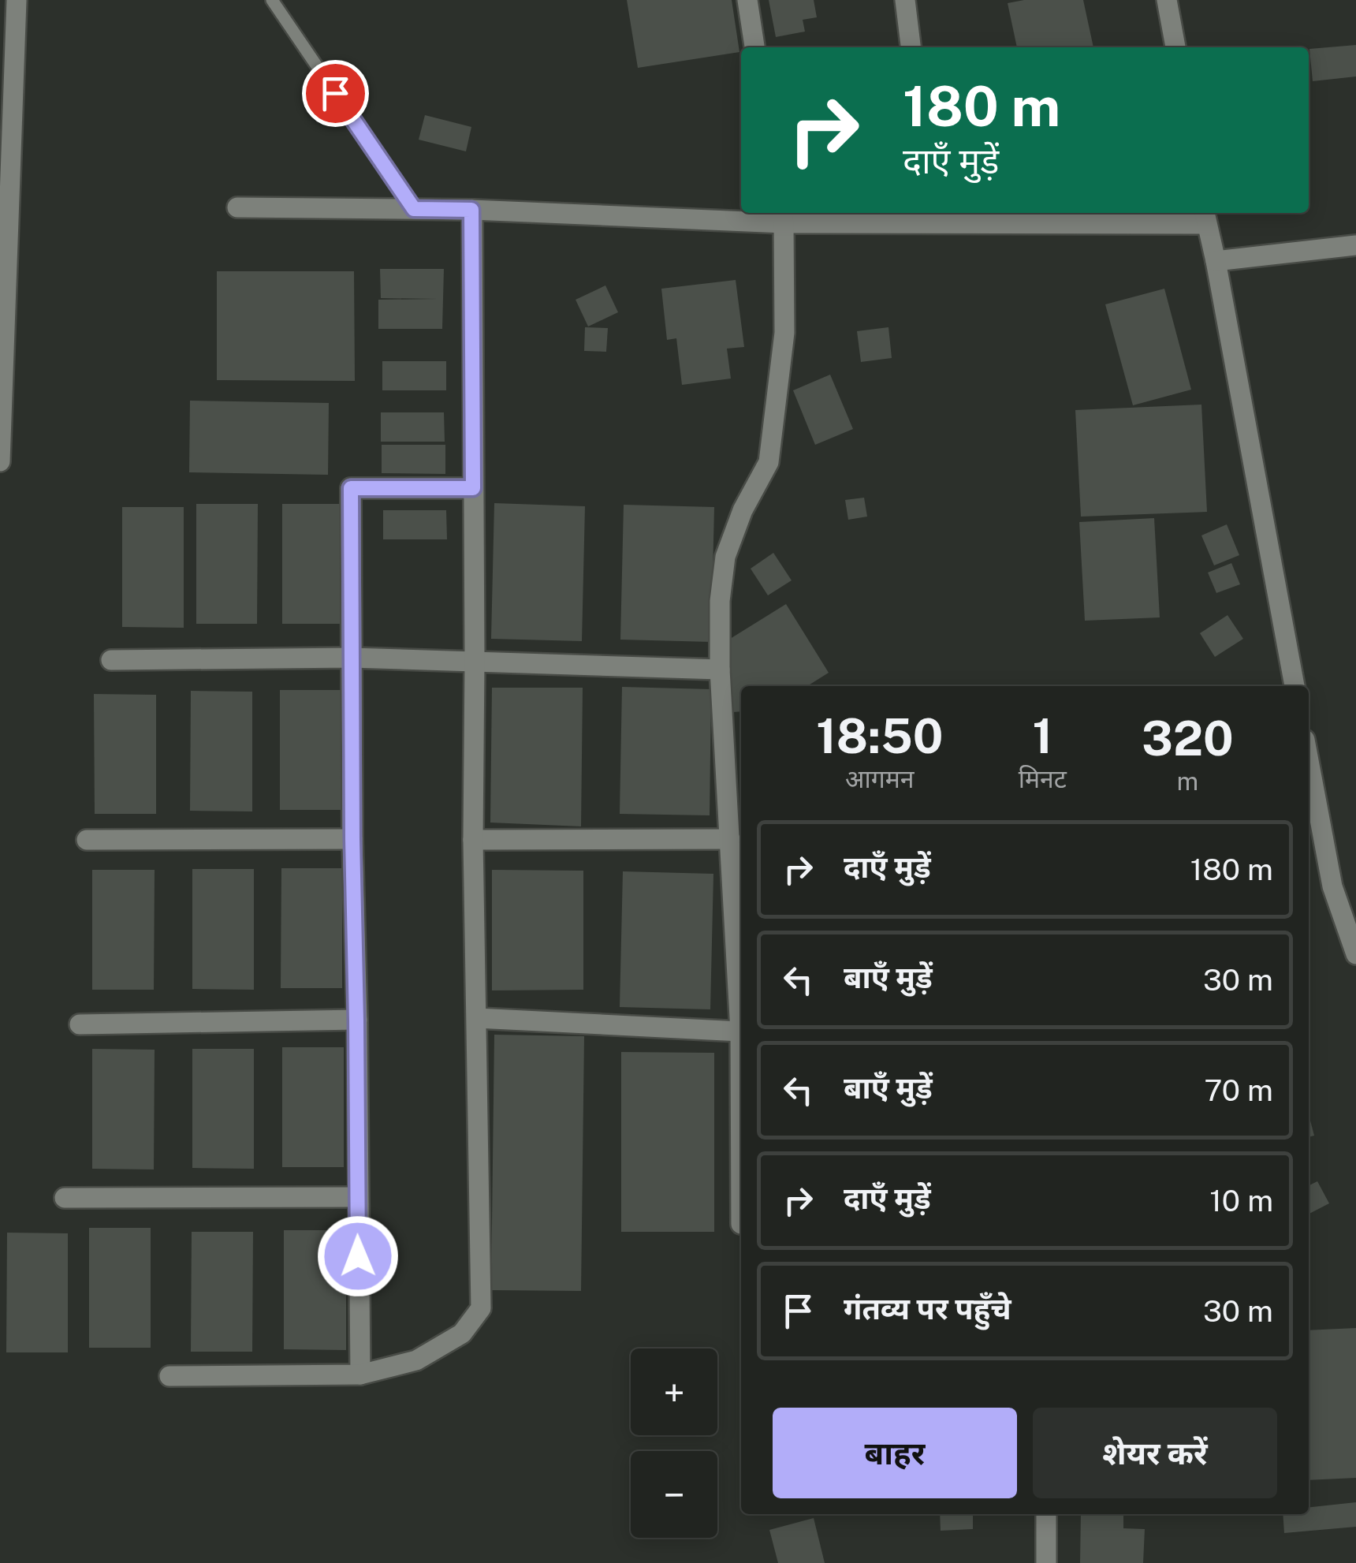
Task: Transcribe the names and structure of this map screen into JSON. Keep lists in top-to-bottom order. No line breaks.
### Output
{"page":{"turn":["180 m","दाएँ मुड़ें"],"eta":["18:50","आगमन","1","मिनट","320","m"],"list":[{"name":"दाएँ मुड़ें","value":"180 m"},{"name":"बाएँ मुड़ें","value":"30 m"},{"name":"बाएँ मुड़ें","value":"70 m"},{"name":"दाएँ मुड़ें","value":"10 m"},{"name":"गंतव्य पर पहुँचे","value":"30 m"}],"map_buttons":["+","−"],"buttons":["बाहर","शेयर करें"]}}
